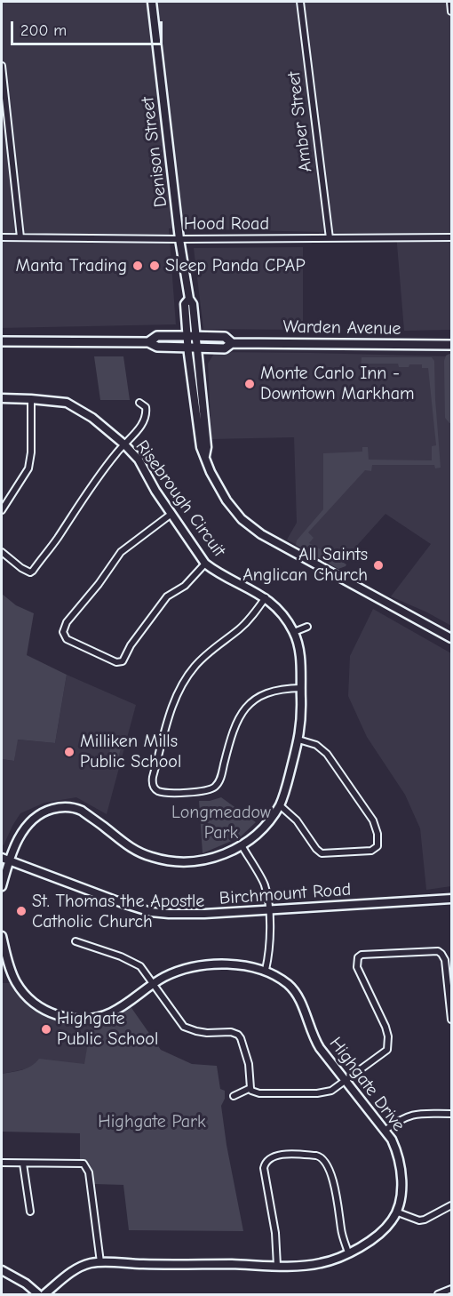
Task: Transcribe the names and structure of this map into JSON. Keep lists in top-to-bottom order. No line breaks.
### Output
{"streets":{"main road":["Warden Avenue"],"street":["Amber Street","Denison Street","Hood Road","Risebrough Circuit","Birchmount Road","Highgate Drive"]},"crossings":[["Amber Street","Hood Road"],["Denison Street","Hood Road"],["Denison Street","Warden Avenue"],["Risebrough Circuit","Birchmount Road"]],"parks":["Longmeadow Park","Highgate Park"],"places":["Manta Trading","Sleep Panda CPAP","Monte Carlo Inn - Downtown Markham","All Saints Anglican Church","Milliken Mills Public School","St. Thomas the Apostle Catholic Church","Highgate Public School"],"scale_bar":"200 m"}
